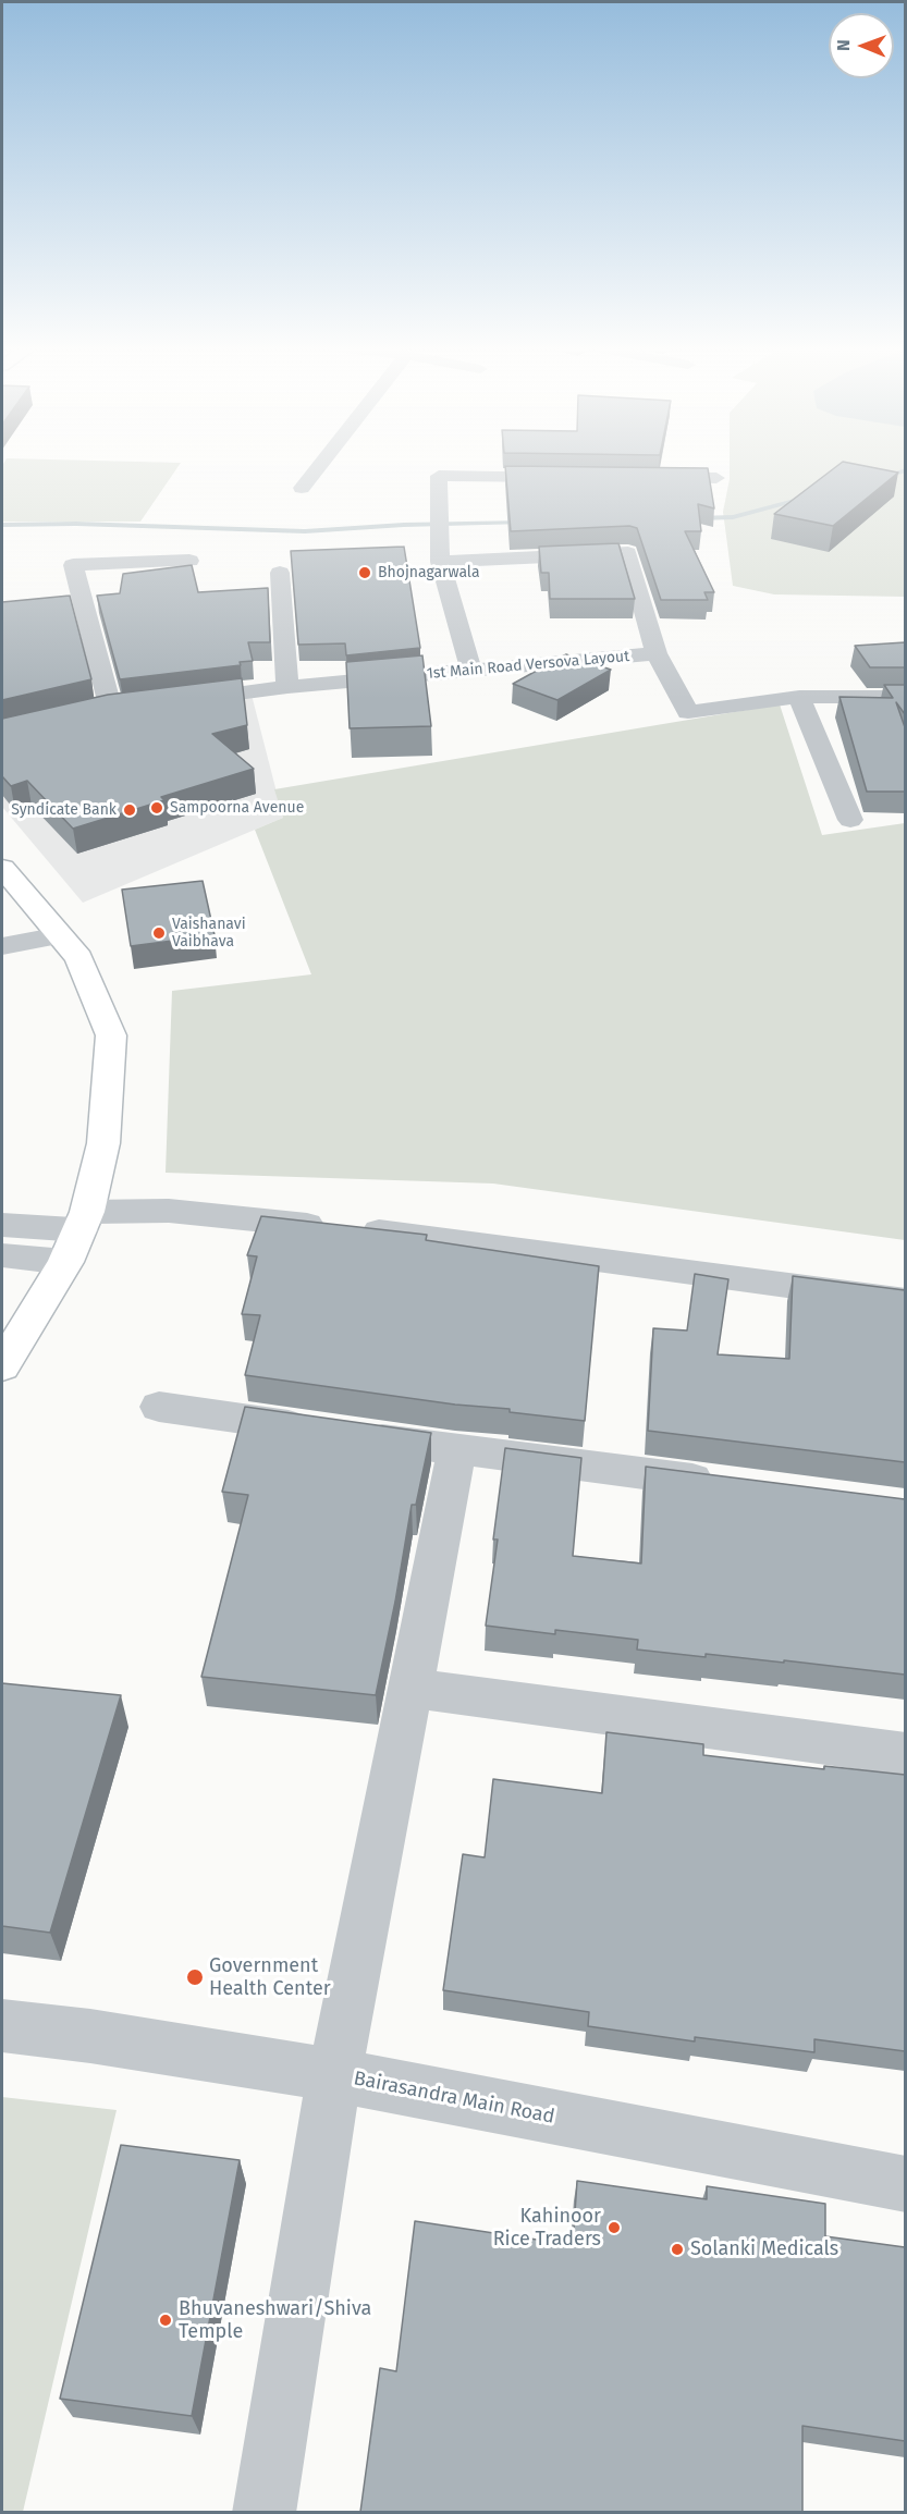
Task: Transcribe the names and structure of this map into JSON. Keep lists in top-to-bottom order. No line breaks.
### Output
{"streets":{"street":["1st Main Road Versova Layout","Bairasandra Main Road"]},"places":["Bhojnagarwala","Sampoorna Avenue","Syndicate Bank","Vaishanavi Vaibhava","Government Health Center","Kahinoor Rice Traders","Solanki Medicals","Bhuvaneshwari/Shiva Temple"],"north":"left"}
